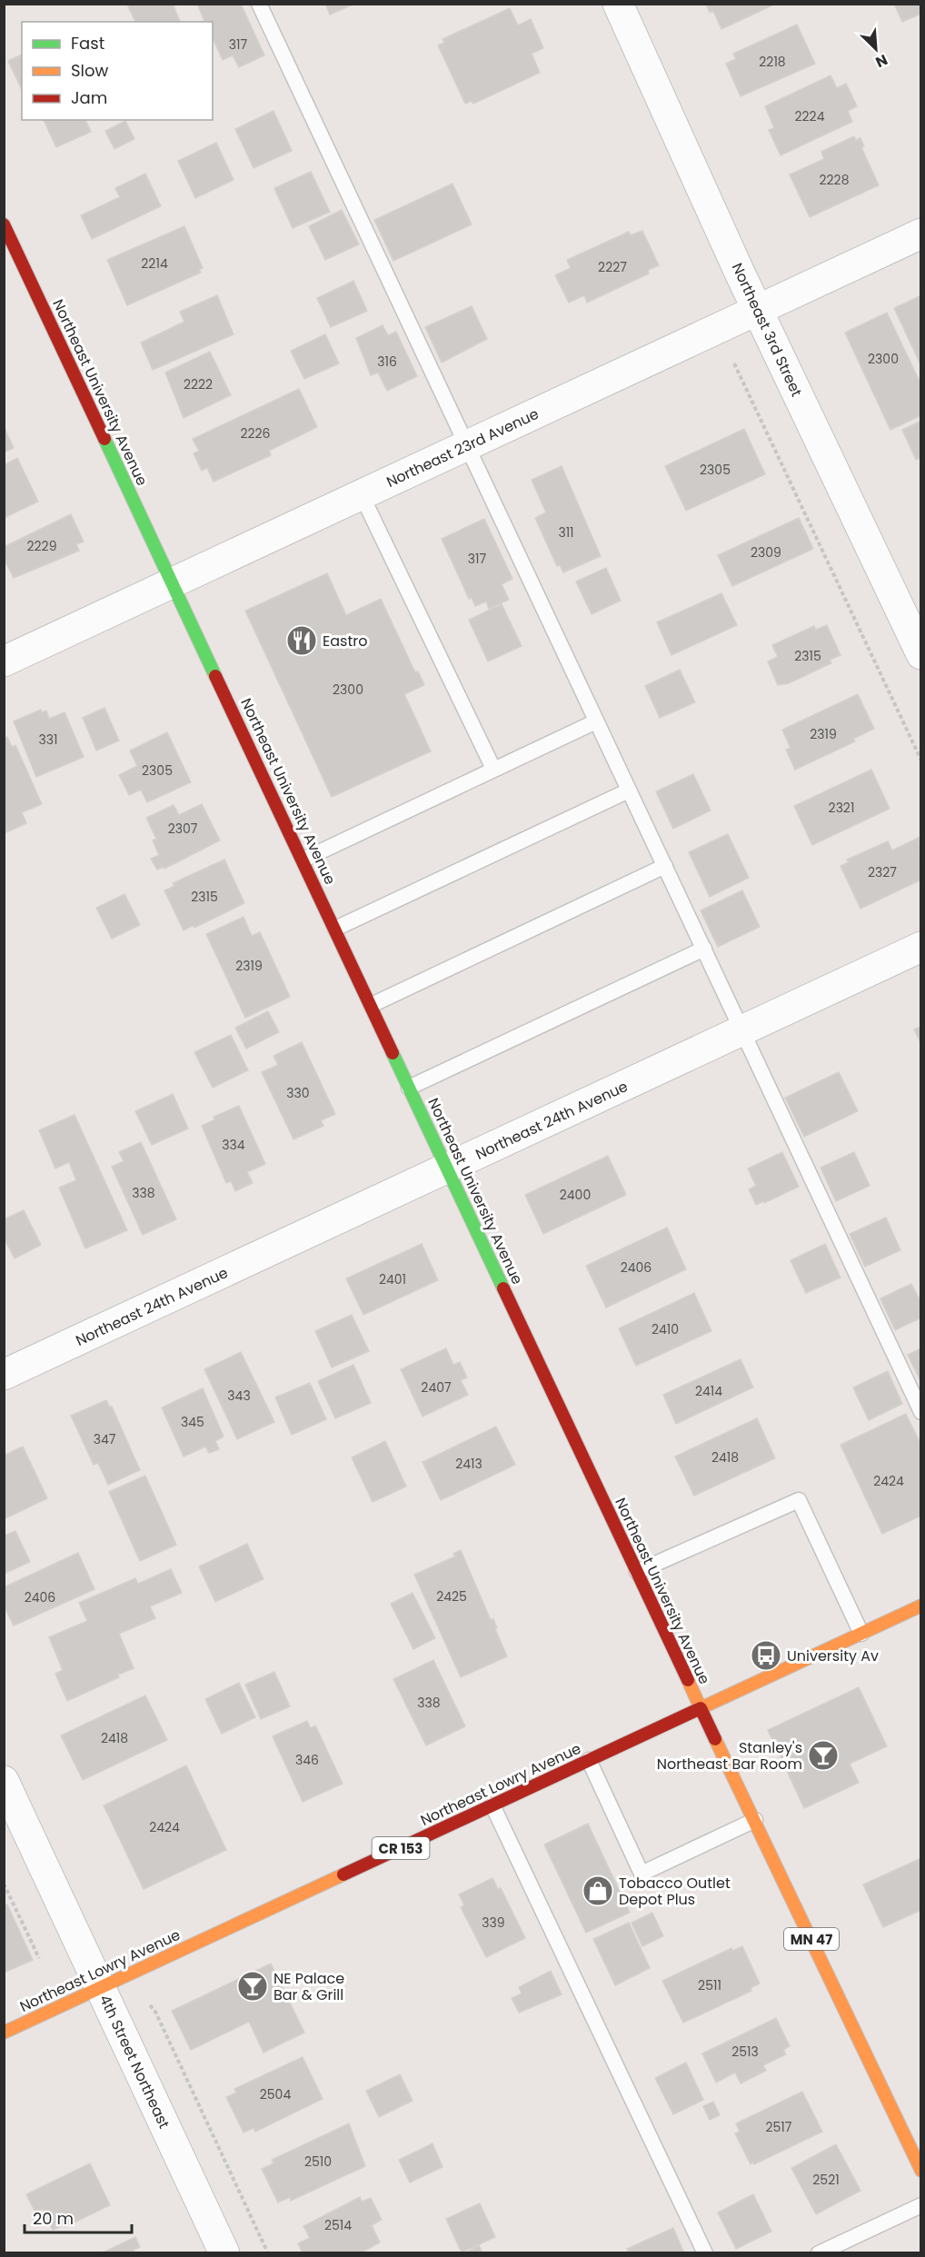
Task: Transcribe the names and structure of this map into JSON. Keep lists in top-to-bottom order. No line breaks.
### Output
{"streets":{"main road":["Northeast University Avenue","Northeast Lowry Avenue","CR 153","MN 47"],"street":["Northeast 3rd Street","Northeast 23rd Avenue","Northeast 24th Avenue","4th Street Northeast"]},"crossings":[["Northeast 3rd Street","Northeast 23rd Avenue"],["Northeast University Avenue","Northeast 23rd Avenue"],["Northeast University Avenue","Northeast 24th Avenue"],["Northeast University Avenue","Northeast Lowry Avenue"],["Northeast Lowry Avenue","4th Street Northeast"]],"places":{"restaurant":["Eastro"],"bus stop":["University Av"],"bar":["Stanley's Northeast Bar Room","NE Palace Bar & Grill"],"shop":["Tobacco Outlet Depot Plus"]},"house_numbers":["317","2218","2224","2228","2214","2227","2300","316","2222","2226","2305","311","2229","2309","317","2315","2300","2319","331","2305","2321","2307","2327","2315","2319","330","334","338","2400","2406","2401","2410","2407","2414","343","345","347","2418","2413","2424","2425","2406","338","2418","346","2424","339","2511","2513","2504","2517","2510","2521","2514"],"legend":["Fast","Slow","Jam"],"scale_bar":"20 m","north":"bottom right"}
